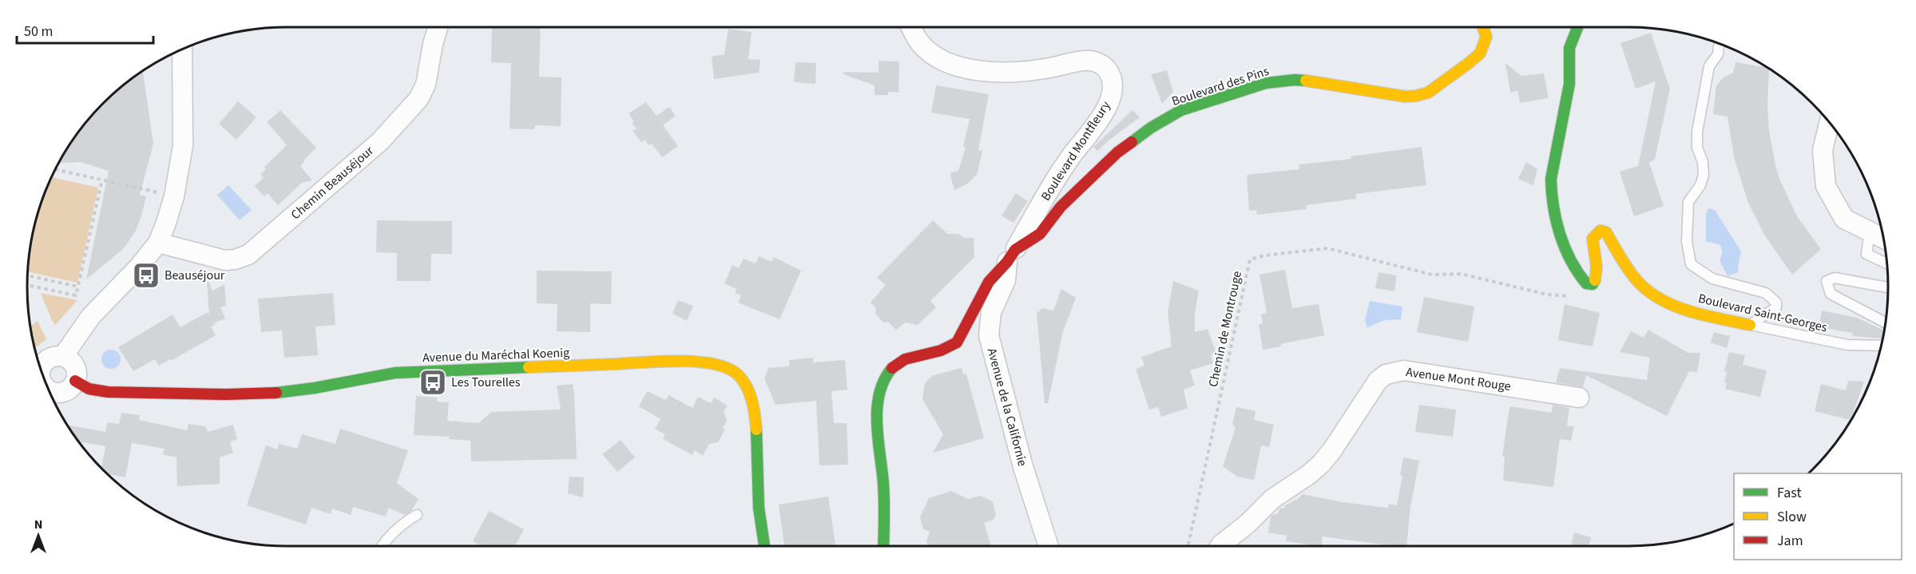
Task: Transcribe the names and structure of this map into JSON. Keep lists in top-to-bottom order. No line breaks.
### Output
{"streets":{"street":["Boulevard des Pins","Boulevard Montfleury","Chemin Beauséjour","Boulevard Saint-Georges","Avenue du Maréchal Koenig","Avenue Mont Rouge","Avenue de la Californie"],"path":["Chemin de Montrouge"]},"crossings":[["Boulevard des Pins","Boulevard Montfleury"],["Boulevard des Pins","Avenue de la Californie"],["Boulevard Montfleury","Avenue de la Californie"],["Boulevard Saint-Georges","Chemin de Montrouge"]],"places":{"bus stop":["Beauséjour","Les Tourelles"]},"legend":["Fast","Slow","Jam"],"scale_bar":"50 m","north":"top"}
